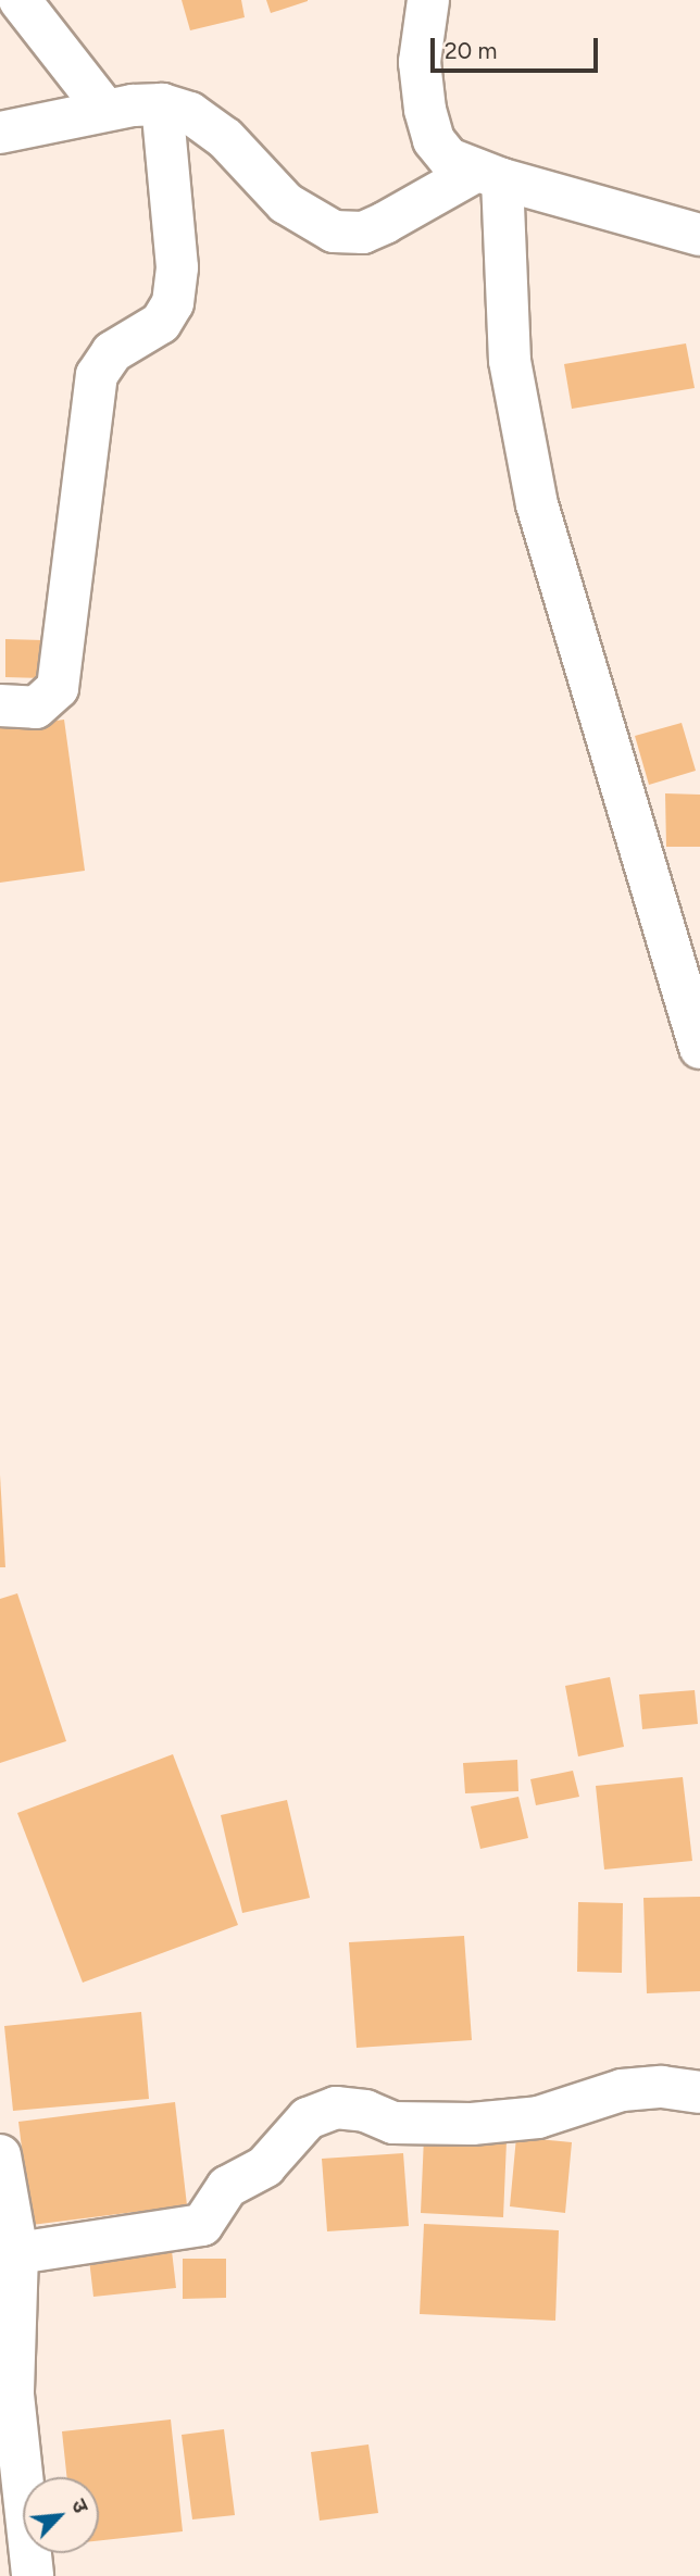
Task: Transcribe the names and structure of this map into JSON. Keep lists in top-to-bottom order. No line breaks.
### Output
{"scale_bar":"20 m","north":"top right"}
